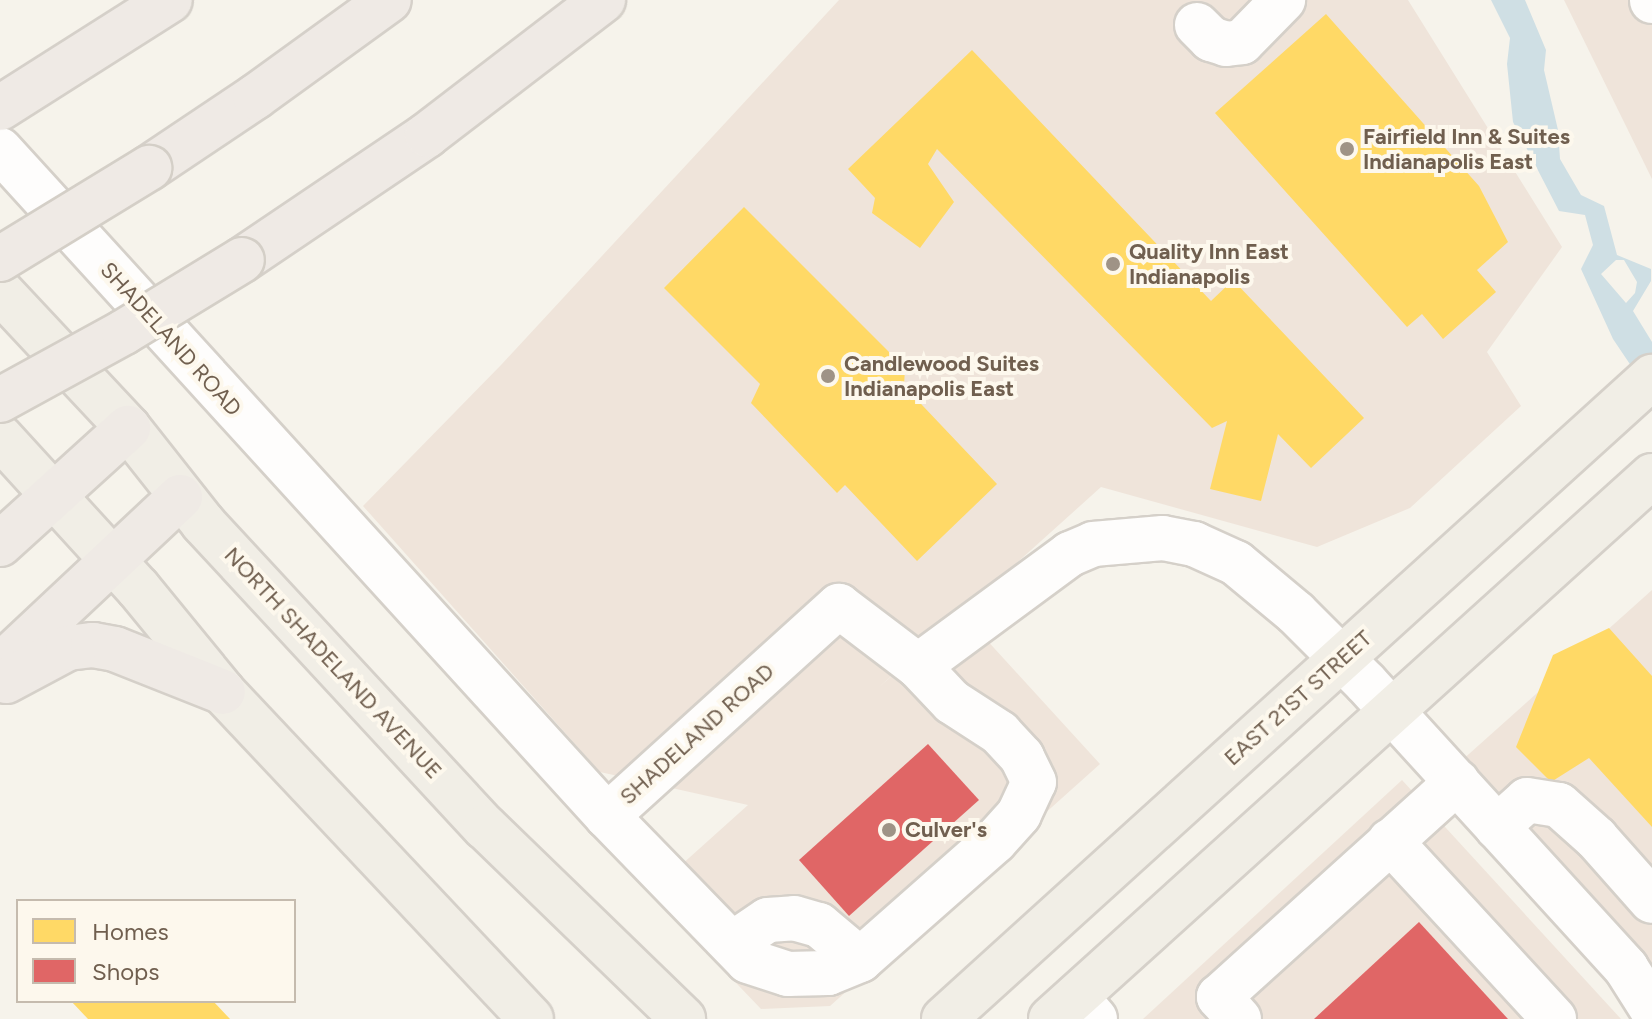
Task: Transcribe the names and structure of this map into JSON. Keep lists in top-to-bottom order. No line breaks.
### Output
{"streets":{"main road":["NORTH SHADELAND AVENUE","EAST 21ST STREET"],"street":["SHADELAND ROAD"]},"places":["Fairfield Inn & Suites Indianapolis East","Quality Inn East Indianapolis","Candlewood Suites Indianapolis East","Culver's"],"legend":["Homes","Shops"]}
